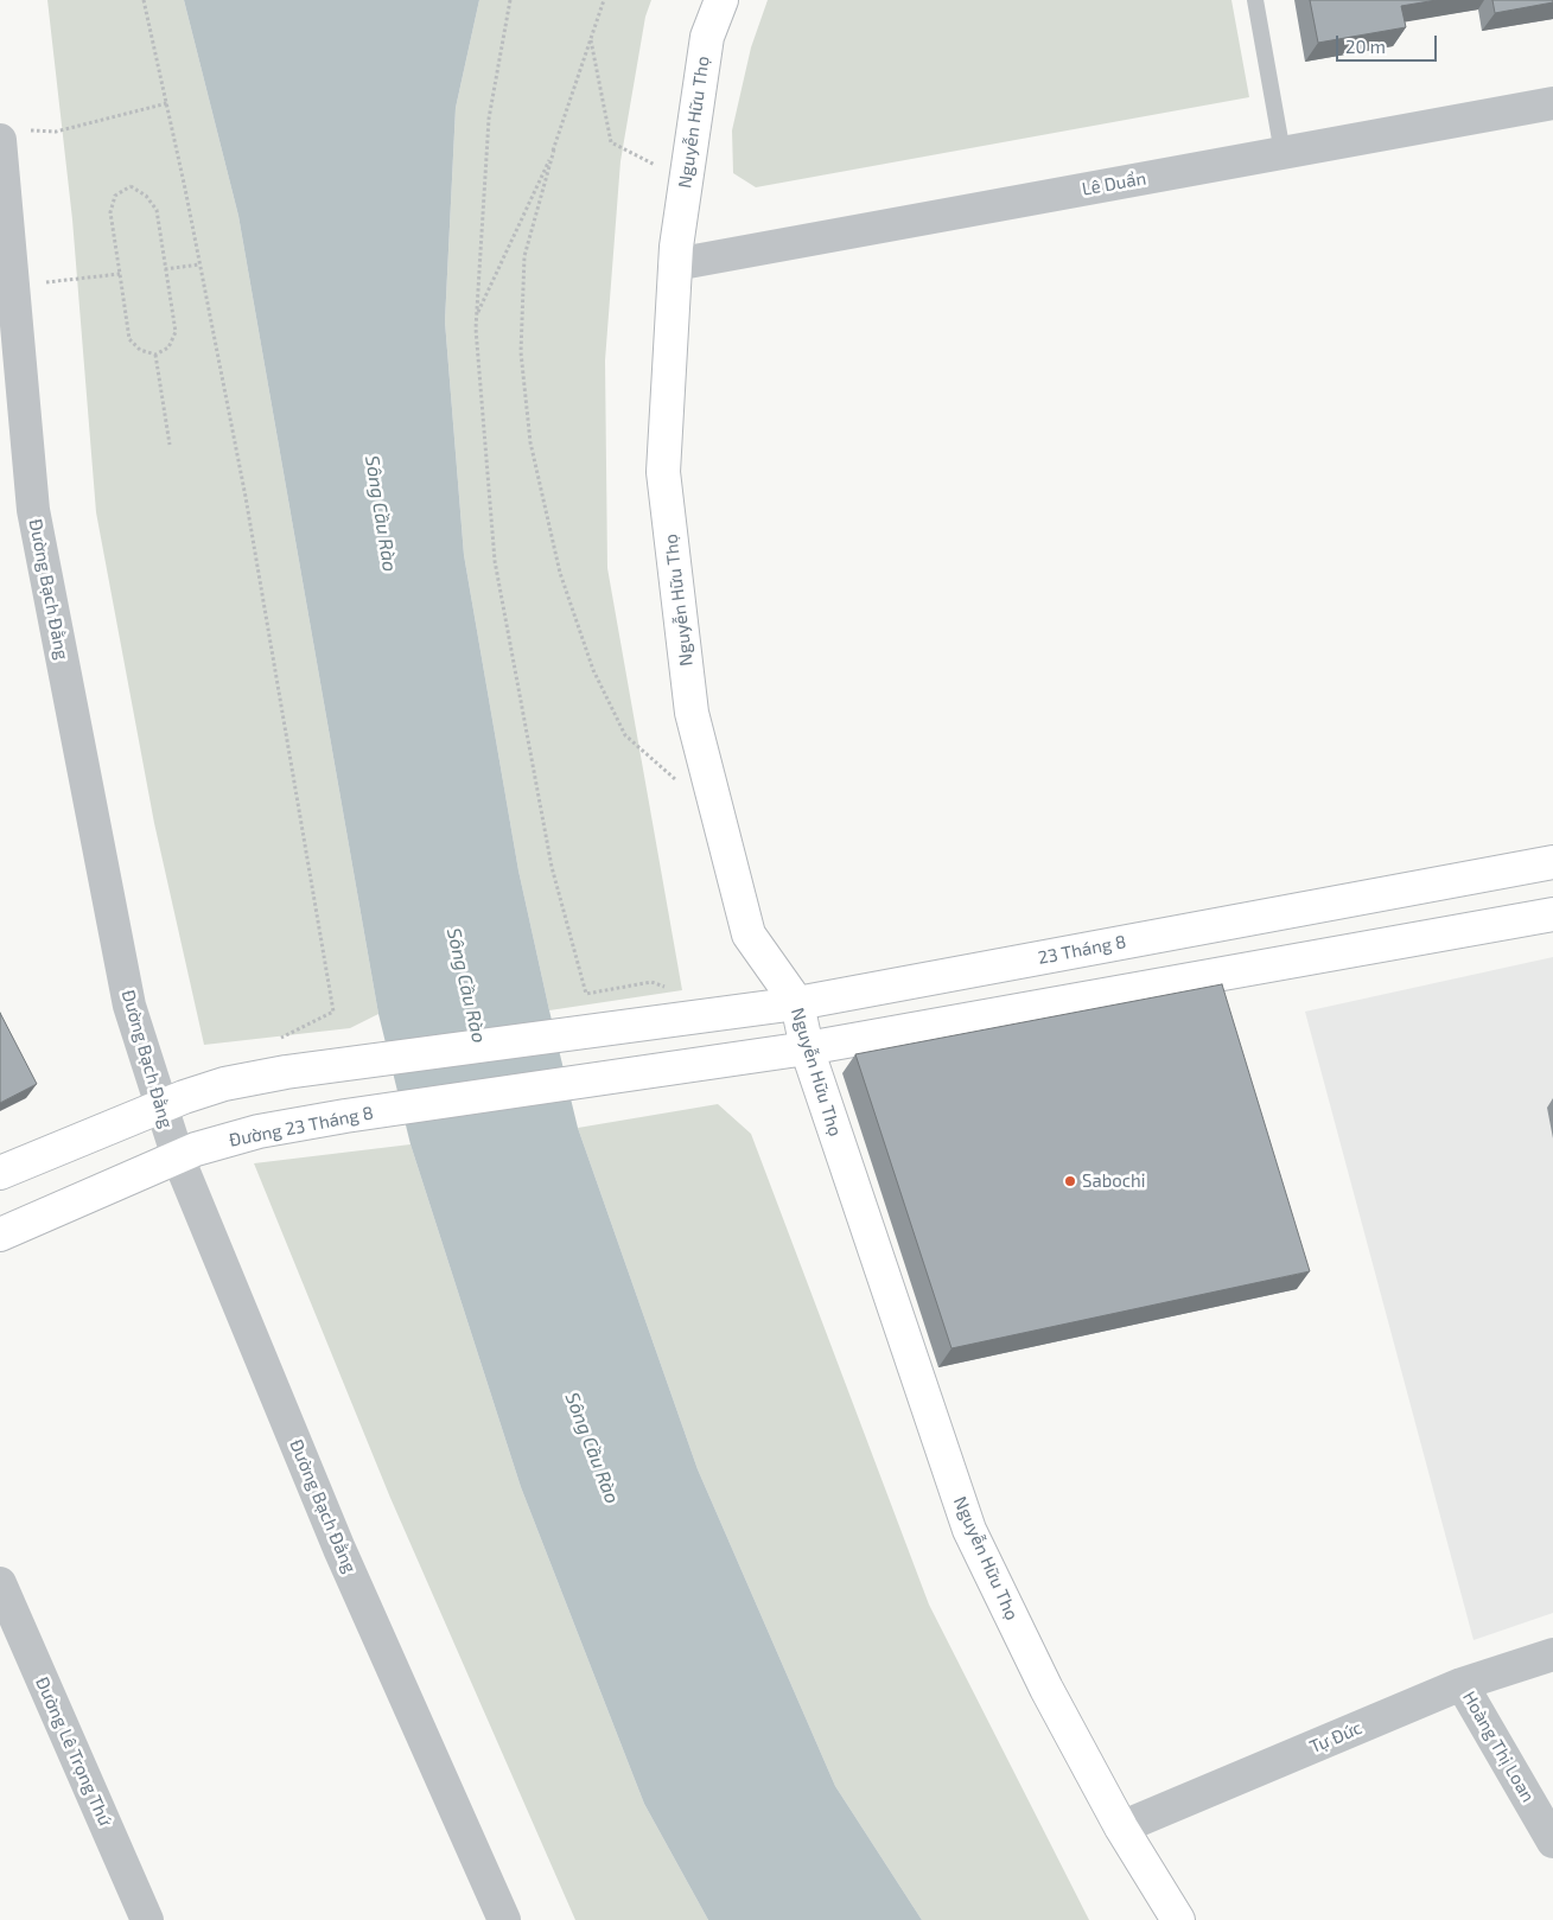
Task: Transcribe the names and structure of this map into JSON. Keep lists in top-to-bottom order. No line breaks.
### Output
{"streets":{"street":["Nguyễn Hữu Thọ","Lê Duẩn","Đường Bạch Đằng","23 Tháng 8","Đường 23 Tháng 8","Tự Đức","Hoàng Thị Loan","Đường Lê Trọng Thứ"]},"crossings":[["Nguyễn Hữu Thọ","Lê Duẩn"],["Nguyễn Hữu Thọ","23 Tháng 8"],["Nguyễn Hữu Thọ","Đường 23 Tháng 8"],["Nguyễn Hữu Thọ","Tự Đức"],["Đường Bạch Đằng","23 Tháng 8"],["Đường Bạch Đằng","Đường 23 Tháng 8"],["Tự Đức","Hoàng Thị Loan"]],"water":["Sông Cầu Rào"],"places":["Sabochi"],"scale_bar":"20 m"}
